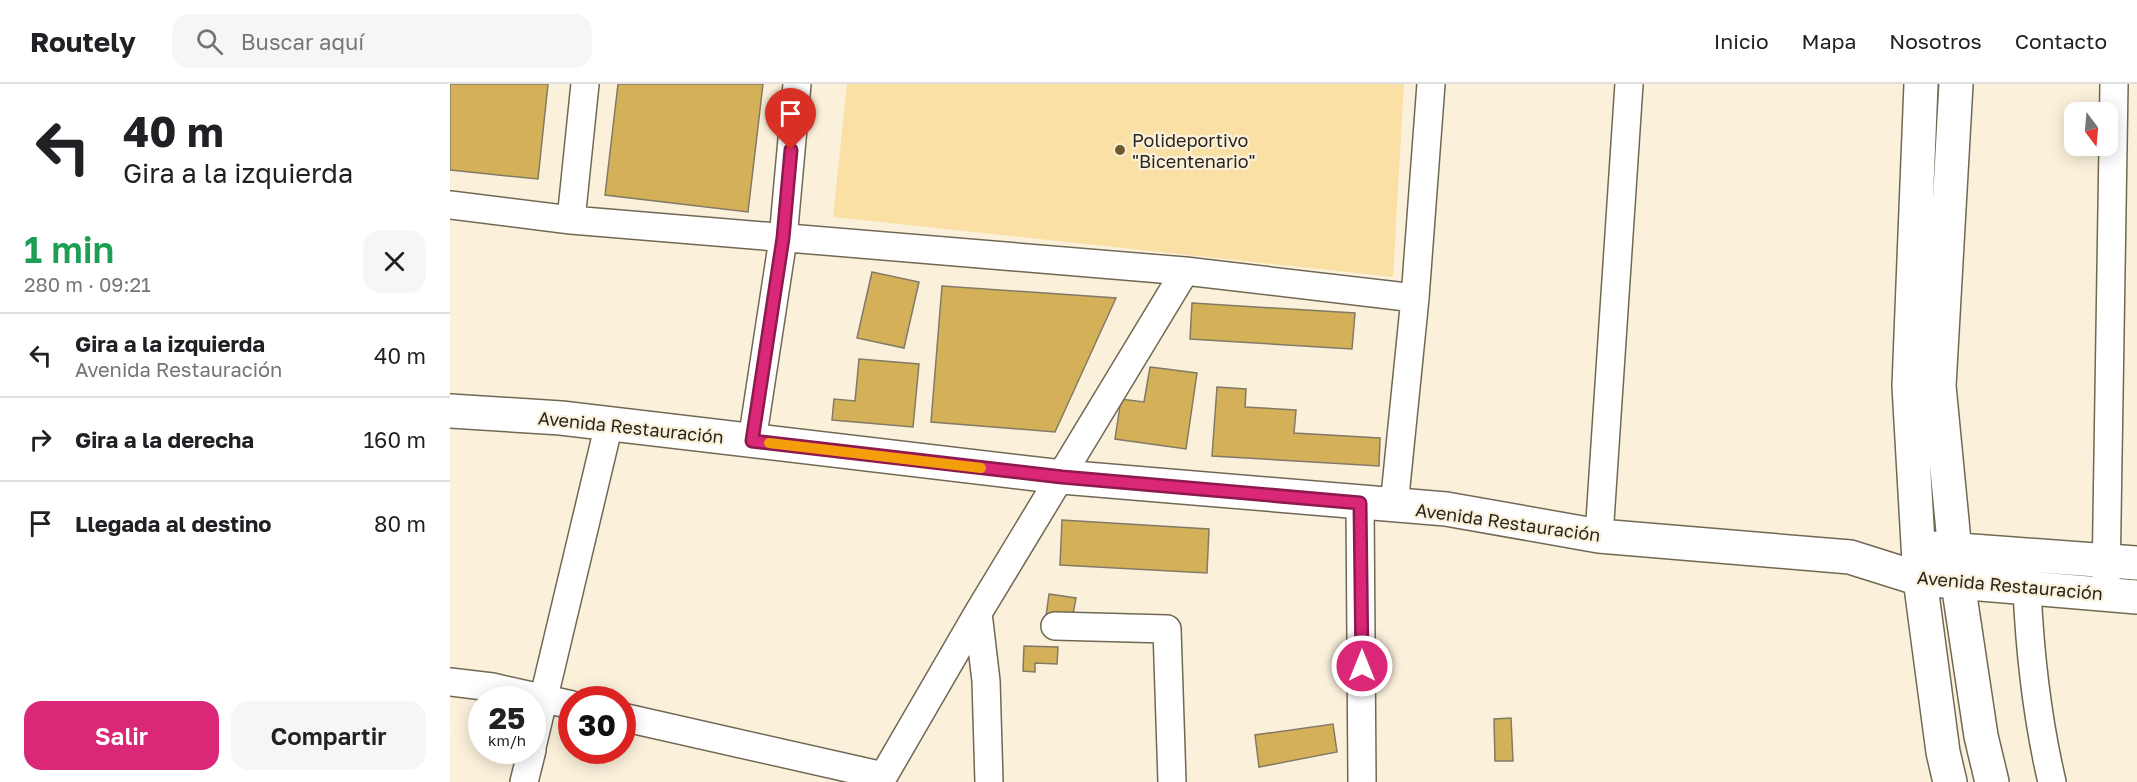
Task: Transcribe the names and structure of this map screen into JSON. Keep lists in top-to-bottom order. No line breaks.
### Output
{"streets":{"street":["Avenida Restauración"]},"places":["Polideportivo \"Bicentenario\""],"north":"bottom","page":{"header":"Routely","search":"Buscar aquí","nav":["Inicio","Mapa","Nosotros","Contacto"],"turn":["40 m","Gira a la izquierda"],"heading":["1 min","280 m · 09:21"],"list":[{"name":"Gira a la izquierda","note":"Avenida Restauración","value":"40 m"},{"name":"Gira a la derecha","value":"160 m"},{"name":"Llegada al destino","value":"80 m"}],"speed":"25 km/h","limit":"30","buttons":["Salir","Compartir"]}}
